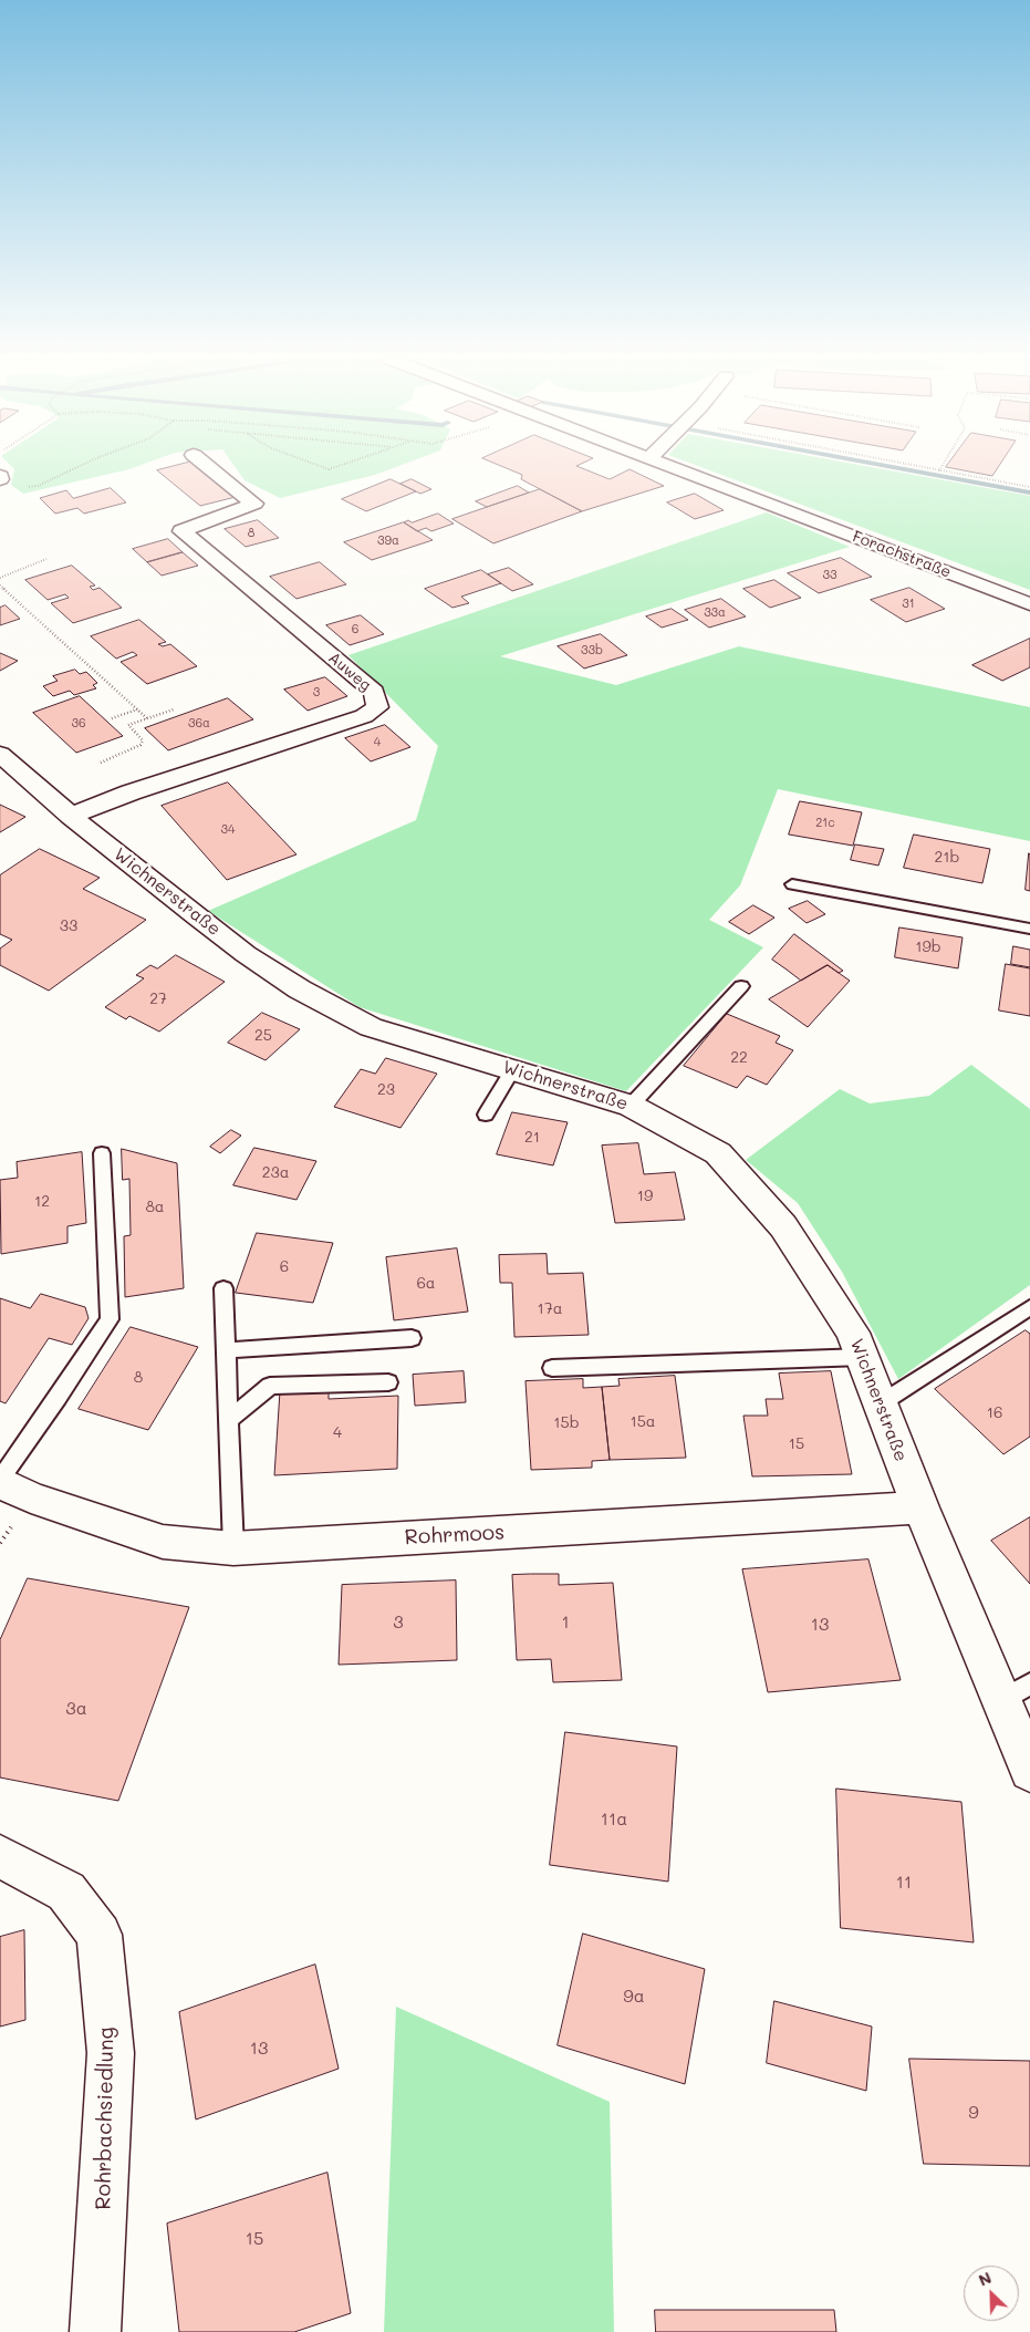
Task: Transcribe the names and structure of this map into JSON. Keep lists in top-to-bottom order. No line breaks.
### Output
{"streets":{"street":["Forachstraße","Auweg","Wichnerstraße","Rohrmoos","Rohrbachsiedlung"]},"crossings":[["Auweg","Wichnerstraße"],["Wichnerstraße","Rohrmoos"]],"house_numbers":["8","39a","33","31","33a","6","33b","3","36","36a","4","21c","34","21b","33","19b","27","25","22","23","21","23a","19","12","8a","6","6a","17a","8","16","15a","15b","4","15","3","1","13","3a","11a","11","9a","13","9","15"],"north":"top left"}
